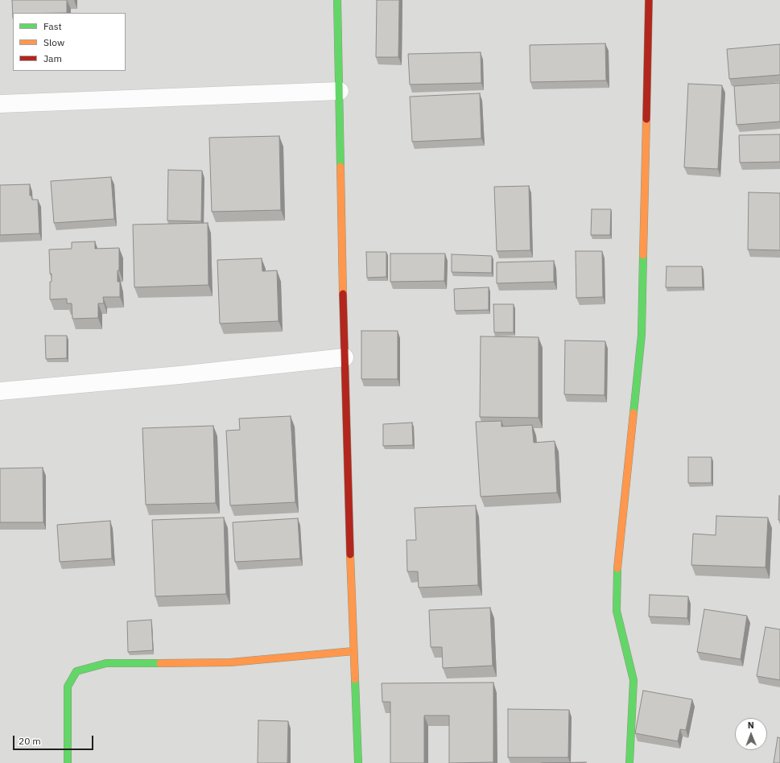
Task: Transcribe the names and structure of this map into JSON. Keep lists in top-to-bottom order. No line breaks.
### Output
{"legend":["Fast","Slow","Jam"],"scale_bar":"20 m","north":"top"}
